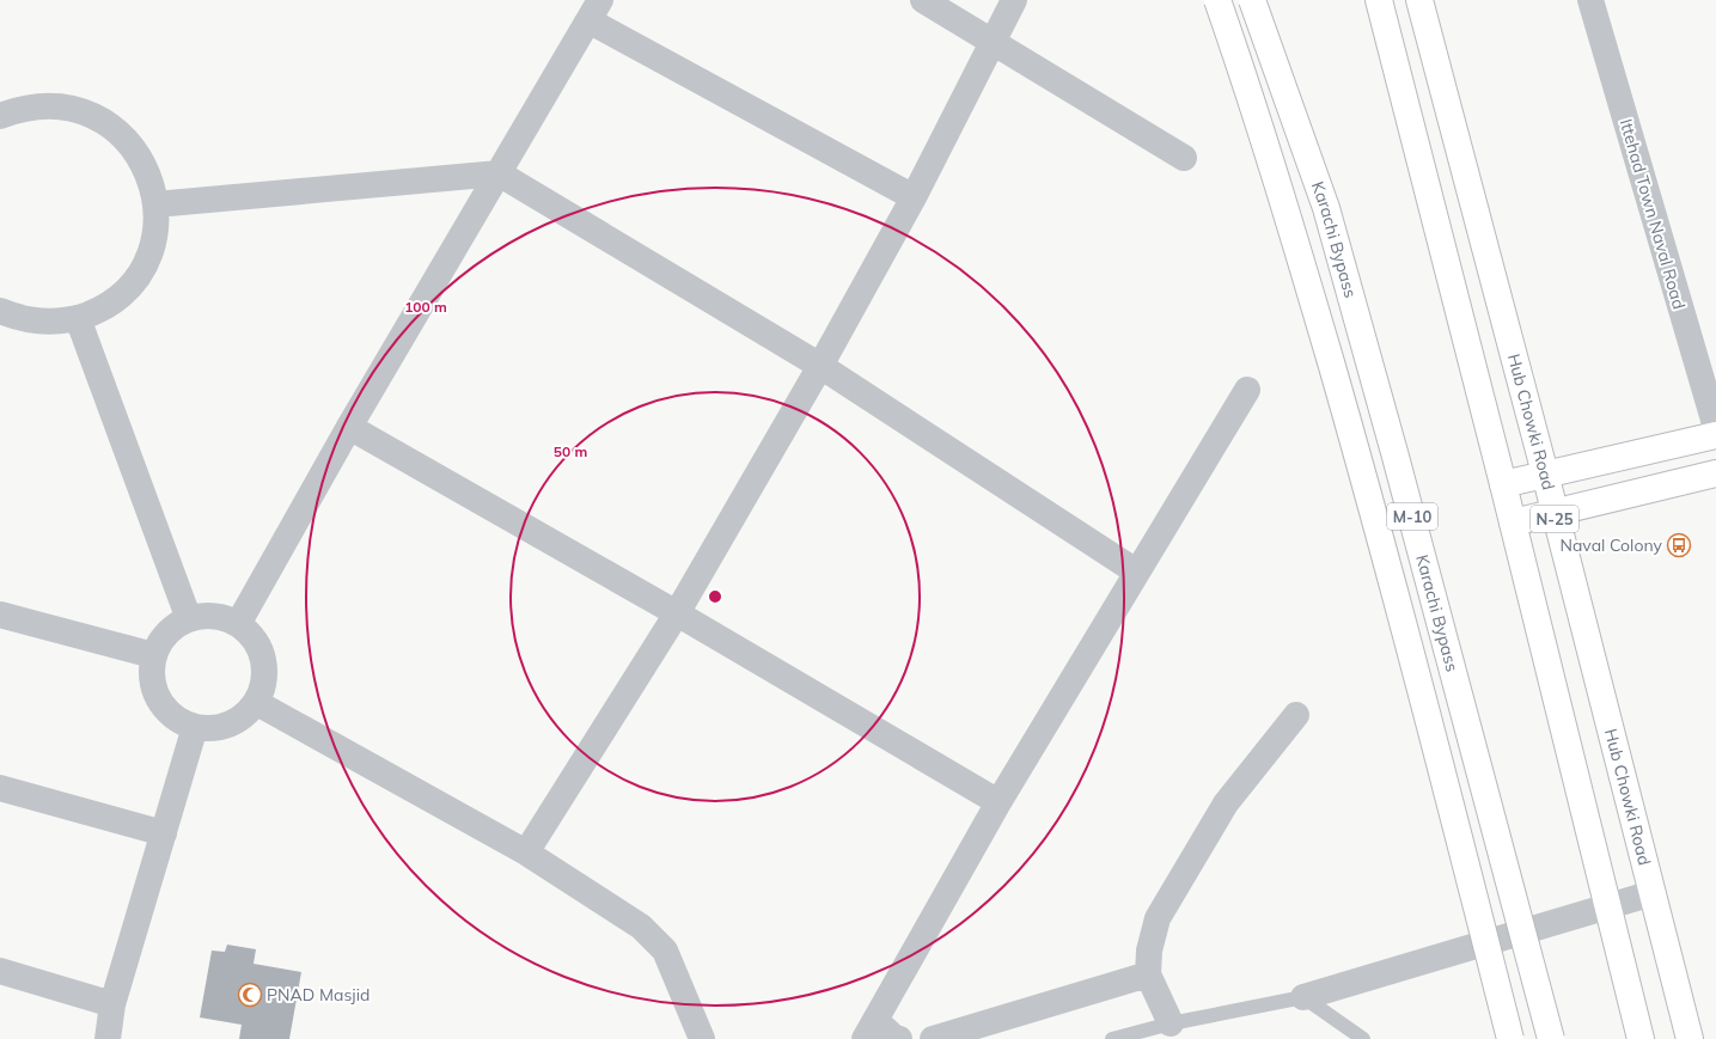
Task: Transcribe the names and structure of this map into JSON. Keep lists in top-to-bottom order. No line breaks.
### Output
{"streets":{"main road":["Karachi Bypass","Hub Chowki Road","M-10","N-25"],"street":["Ittehad Town Naval Road"]},"places":{"bus stop":["Naval Colony"],"mosque":["PNAD Masjid"]},"rings":["100 m","50 m"]}
